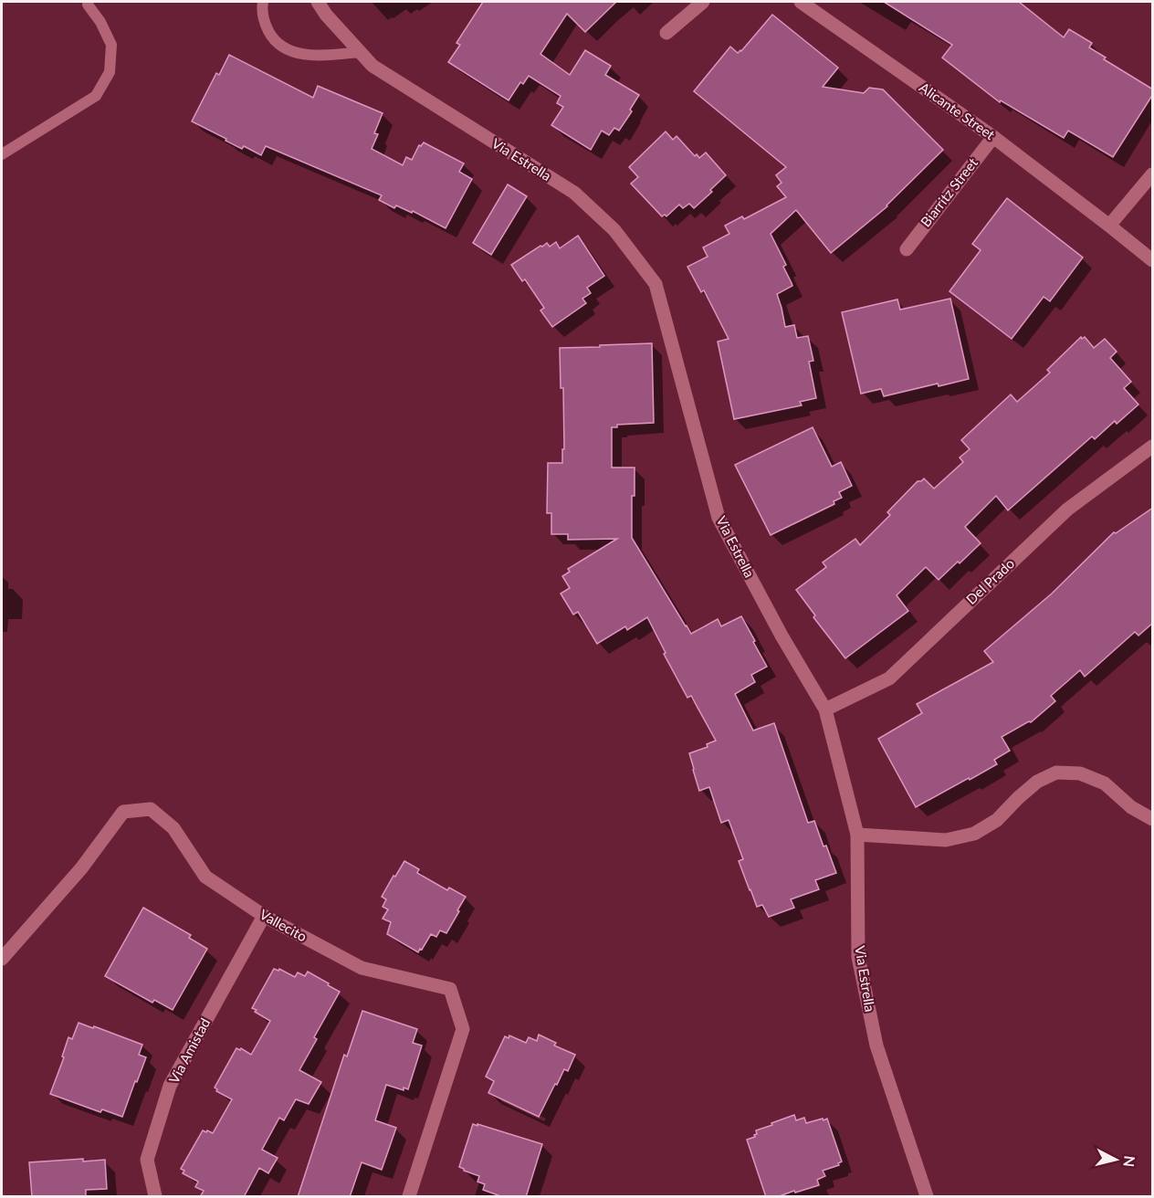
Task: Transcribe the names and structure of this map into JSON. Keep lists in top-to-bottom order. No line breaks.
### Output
{"streets":{"street":["Alicante Street","Via Estrella","Biarritz Street","Del Prado","Vallecito","Via Amistad"]},"crossings":[["Alicante Street","Biarritz Street"],["Via Estrella","Del Prado"],["Vallecito","Via Amistad"]],"north":"right"}
